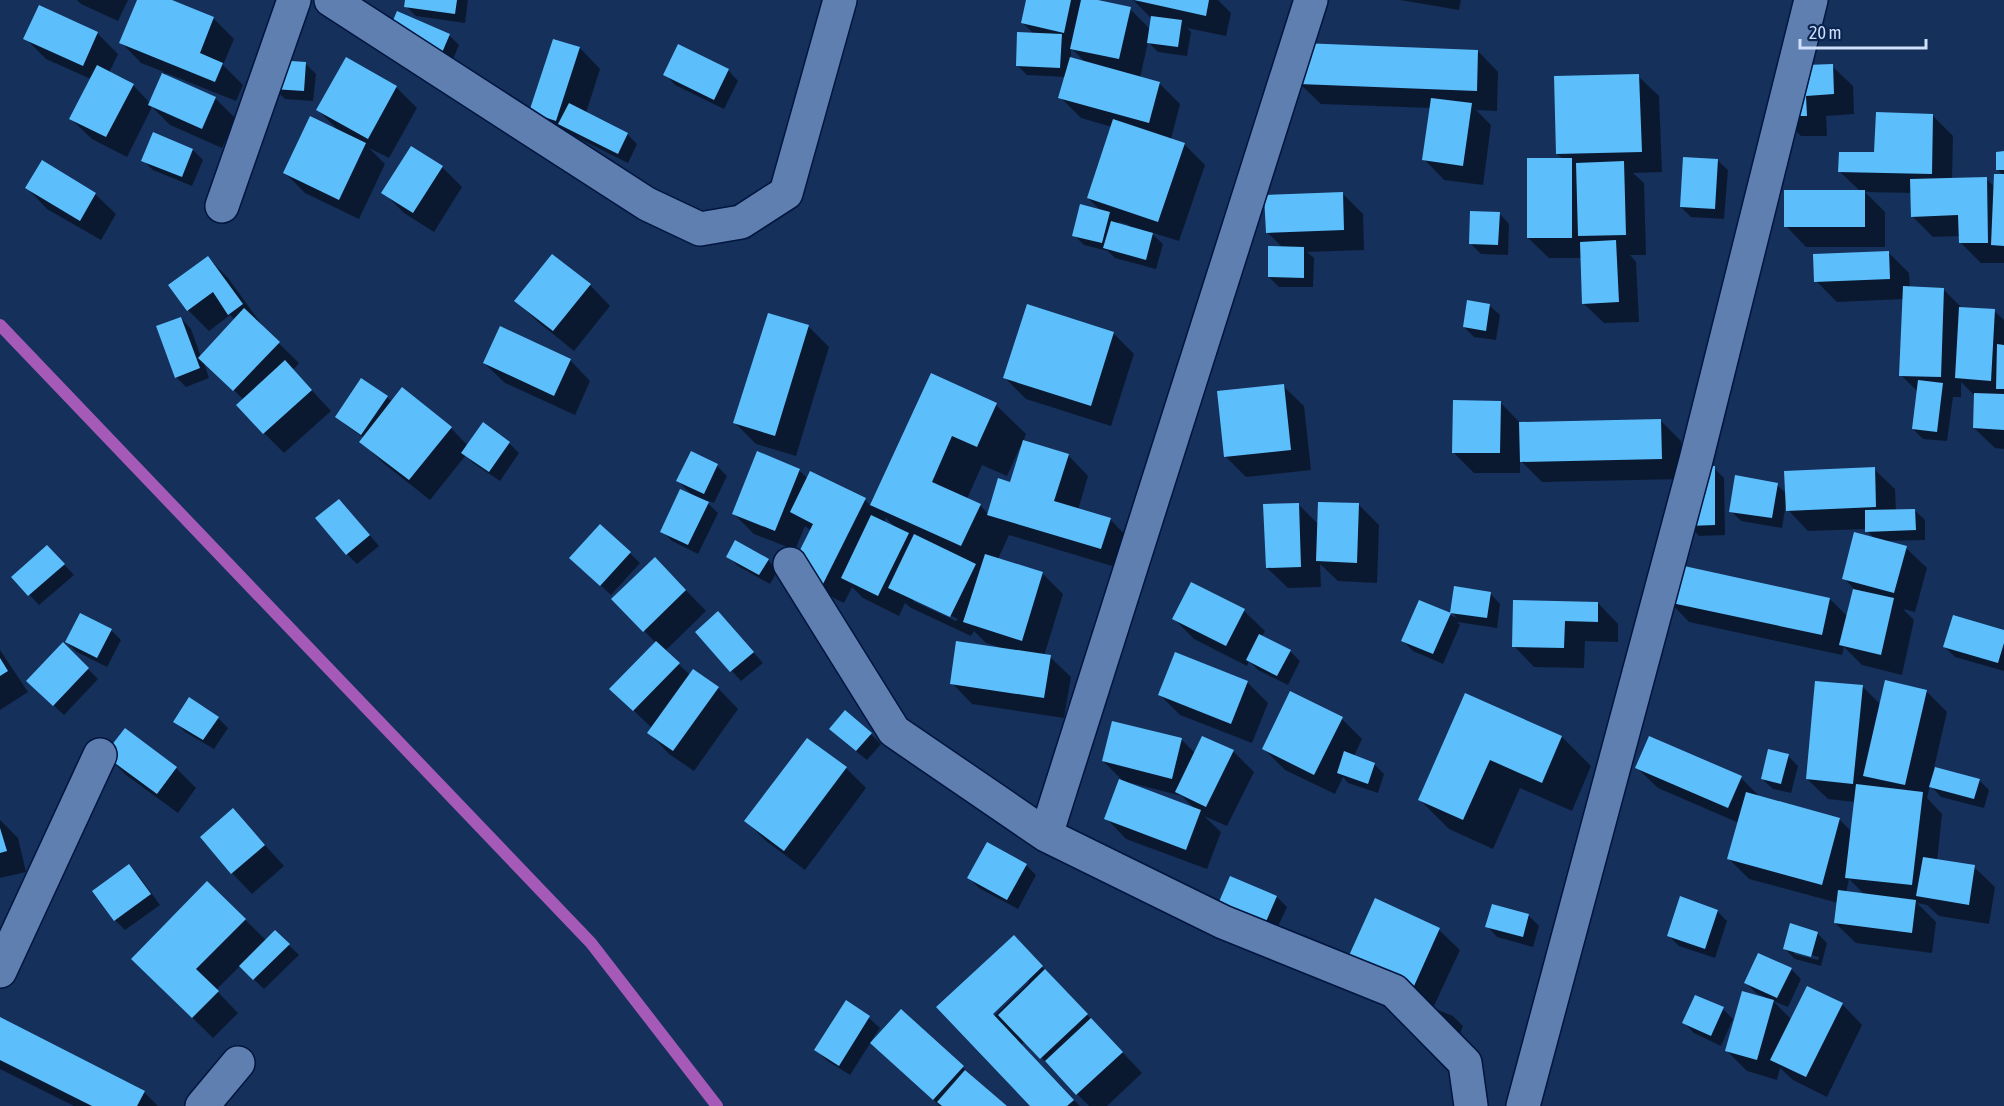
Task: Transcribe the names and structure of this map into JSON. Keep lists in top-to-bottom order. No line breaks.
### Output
{"scale_bar":"20 m"}
